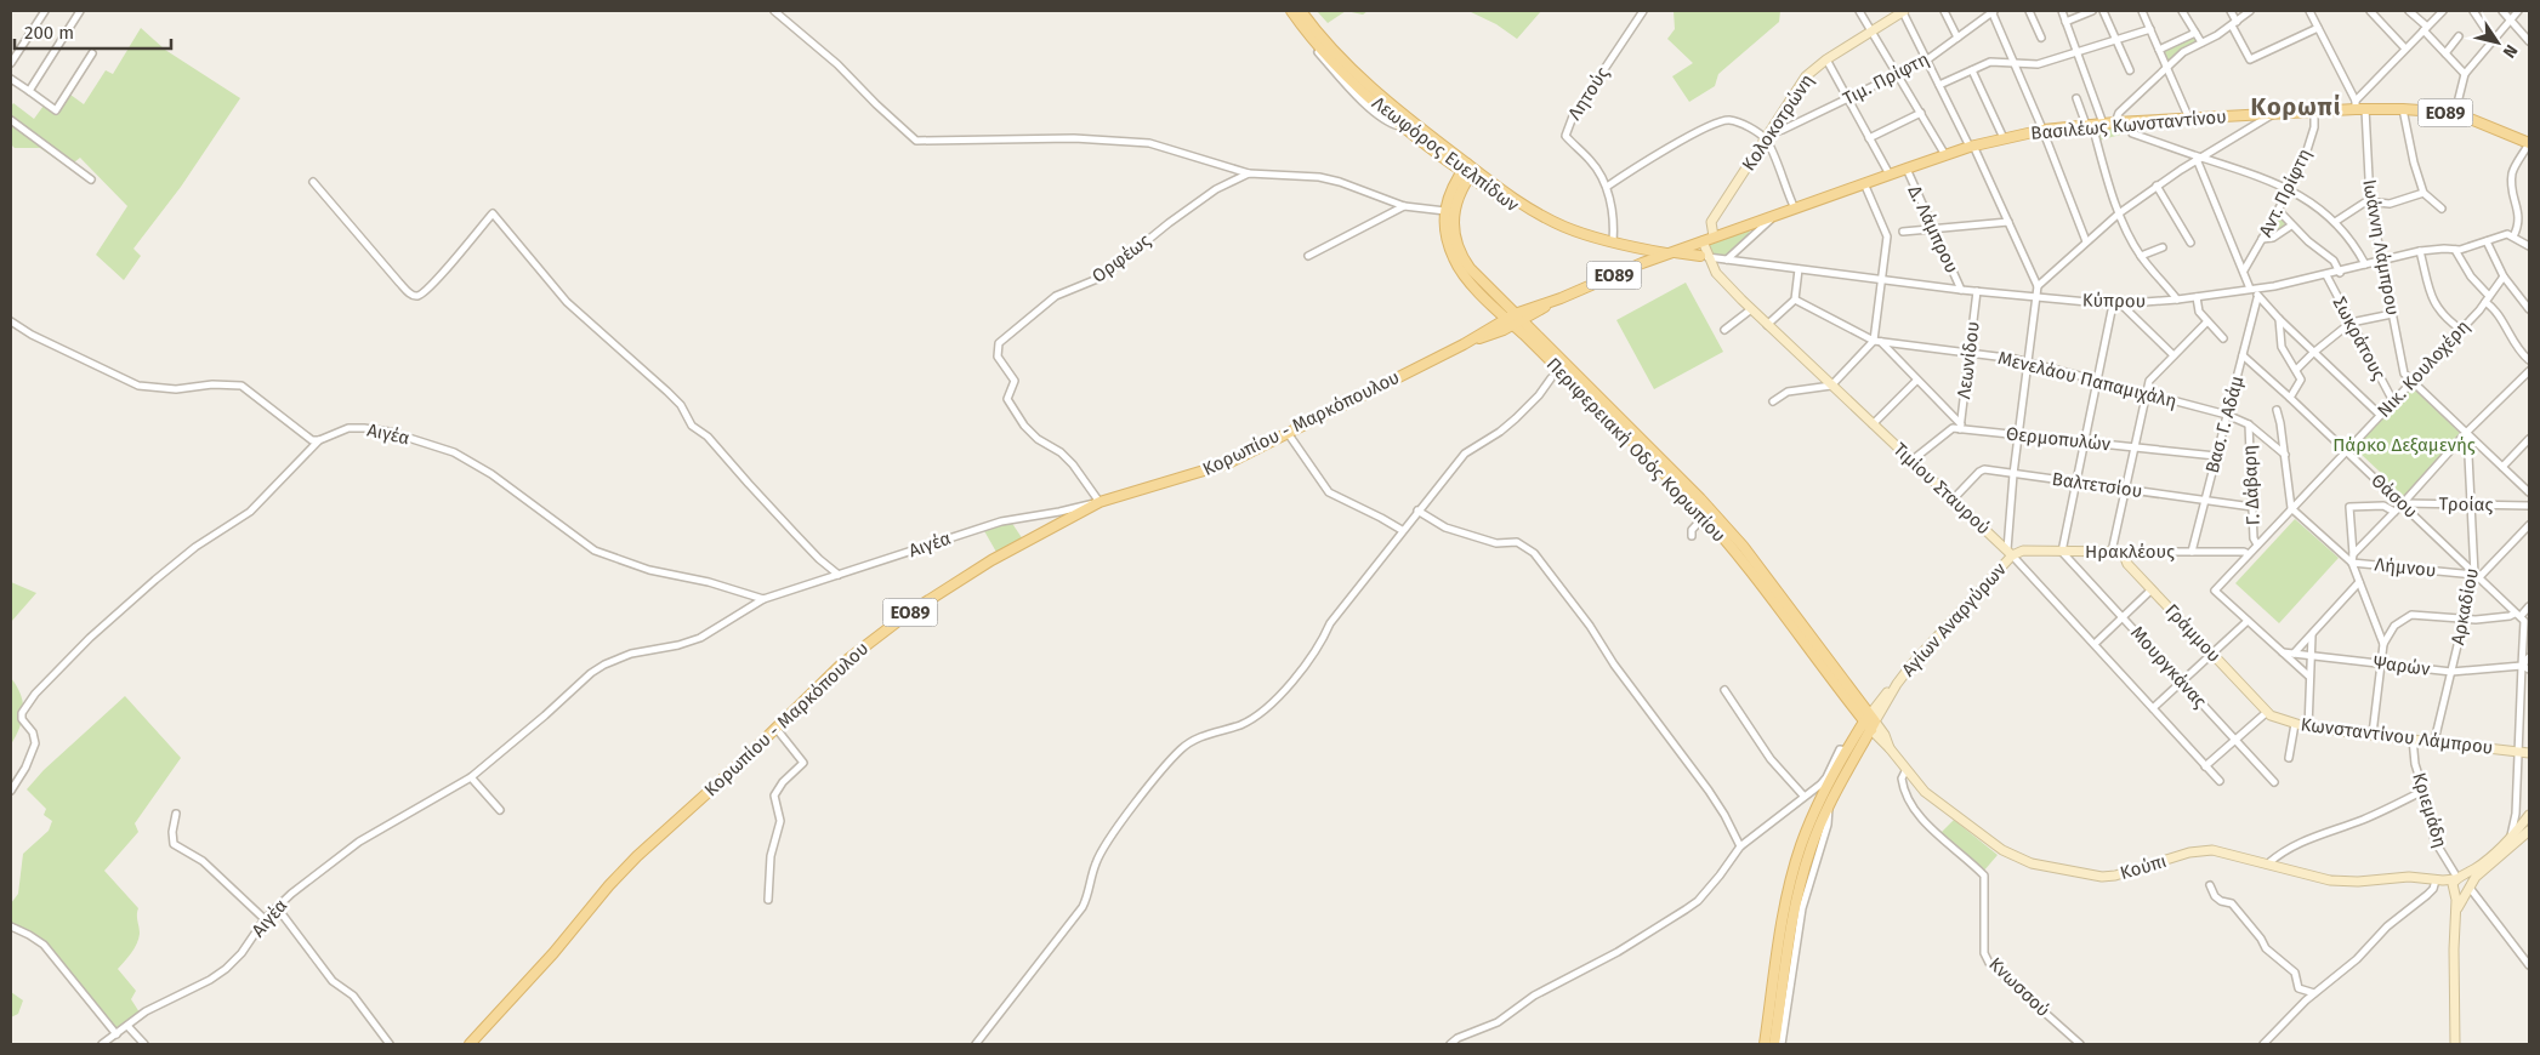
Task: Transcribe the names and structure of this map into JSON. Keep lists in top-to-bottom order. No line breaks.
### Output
{"streets":{"main road":["ΕΟ89","Βασιλέως Κωνσταντίνου","Λεωφόρος Ευελπίδων","Κορωπίου - Μαρκόπουλου","Περιφερειακή Οδός Κορωπίου"],"street":["Τιμ. Πρίφτη","Λητούς","Κολοκοτρώνη","Αντ. Πρίφτη","Δ. Λάμπρου","Ιωάννη Λάμπρου","Ορφέως","Κύπρου","Σωκράτους","Λεωνίδου","Νικ. Κουλοχέρη","Μενελάου Παπαμιχάλη","Βασ. Γ. Αδάμ","Αιγέα","Θερμοπυλών","Βαλτετσίου","Γ. Δάβαρη","Τιμίου Σταυρού","Θάσου","Τροίας","Ηρακλέους","Λήμνου","Αρκαδίου","Αγίων Αναργύρων","Γράμμου","Ψαρών","Μουργκάνας","Κωνσταντίνου Λάμπρου","Κριεμάδη","Κούπι","Κνωσσού"]},"crossings":[["Τιμ. Πρίφτη","Κολοκοτρώνη"],["Λητούς","Λεωφόρος Ευελπίδων"],["Κολοκοτρώνη","Βασιλέως Κωνσταντίνου"],["Βασιλέως Κωνσταντίνου","Λεωφόρος Ευελπίδων"],["Βασιλέως Κωνσταντίνου","Αντ. Πρίφτη"],["Βασιλέως Κωνσταντίνου","Δ. Λάμπρου"],["Βασιλέως Κωνσταντίνου","Ιωάννη Λάμπρου"],["Βασιλέως Κωνσταντίνου","Κορωπίου - Μαρκόπουλου"],["Βασιλέως Κωνσταντίνου","Τιμίου Σταυρού"],["Λεωφόρος Ευελπίδων","Κύπρου"],["Λεωφόρος Ευελπίδων","Κορωπίου - Μαρκόπουλου"],["Λεωφόρος Ευελπίδων","Περιφερειακή Οδός Κορωπίου"],["Λεωφόρος Ευελπίδων","Τιμίου Σταυρού"],["Δ. Λάμπρου","Κύπρου"],["Ιωάννη Λάμπρου","Κύπρου"],["Ιωάννη Λάμπρου","Νικ. Κουλοχέρη"],["Ορφέως","Κορωπίου - Μαρκόπουλου"],["Ορφέως","Αιγέα"],["Ορφέως","Περιφερειακή Οδός Κορωπίου"],["Κύπρου","Σωκράτους"],["Κύπρου","Λεωνίδου"],["Κύπρου","Τιμίου Σταυρού"],["Σωκράτους","Νικ. Κουλοχέρη"],["Λεωνίδου","Μενελάου Παπαμιχάλη"],["Λεωνίδου","Θερμοπυλών"],["Νικ. Κουλοχέρη","Γ. Δάβαρη"],["Νικ. Κουλοχέρη","Θάσου"],["Νικ. Κουλοχέρη","Ηρακλέους"],["Μενελάου Παπαμιχάλη","Βασ. Γ. Αδάμ"],["Μενελάου Παπαμιχάλη","Γ. Δάβαρη"],["Κορωπίου - Μαρκόπουλου","Αιγέα"],["Κορωπίου - Μαρκόπουλου","Περιφερειακή Οδός Κορωπίου"],["Βασ. Γ. Αδάμ","Θερμοπυλών"],["Βασ. Γ. Αδάμ","Βαλτετσίου"],["Βασ. Γ. Αδάμ","Θάσου"],["Βασ. Γ. Αδάμ","Ηρακλέους"],["Περιφερειακή Οδός Κορωπίου","Αγίων Αναργύρων"],["Περιφερειακή Οδός Κορωπίου","Κούπι"],["Βαλτετσίου","Γ. Δάβαρη"],["Βαλτετσίου","Τιμίου Σταυρού"],["Τιμίου Σταυρού","Ηρακλέους"],["Τιμίου Σταυρού","Αγίων Αναργύρων"],["Θάσου","Τροίας"],["Θάσου","Λήμνου"],["Θάσου","Αρκαδίου"],["Τροίας","Αρκαδίου"],["Ηρακλέους","Αγίων Αναργύρων"],["Ηρακλέους","Γράμμου"],["Ηρακλέους","Μουργκάνας"],["Λήμνου","Αρκαδίου"],["Αρκαδίου","Ψαρών"],["Αρκαδίου","Κωνσταντίνου Λάμπρου"],["Αγίων Αναργύρων","Κούπι"],["Γράμμου","Κωνσταντίνου Λάμπρου"],["Κωνσταντίνου Λάμπρου","Κριεμάδη"],["Κούπι","Κνωσσού"]],"districts":["Κορωπί"],"parks":["Πάρκο Δεξαμενής"],"scale_bar":"200 m","north":"bottom right"}
